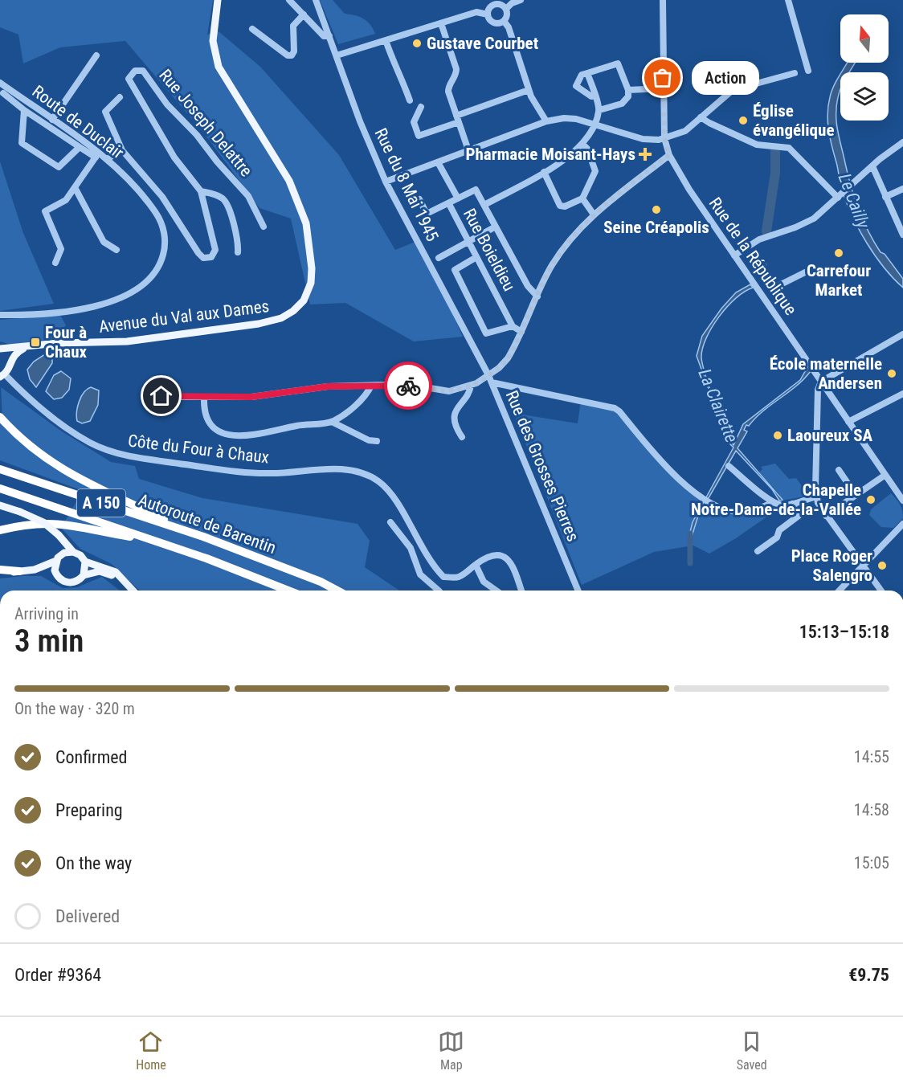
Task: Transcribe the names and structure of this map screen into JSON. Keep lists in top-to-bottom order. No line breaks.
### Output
{"streets":{"highway":["A 150","Autoroute de Barentin"],"main road":["Avenue du Val aux Dames"],"street":["Route de Duclair","Rue Joseph Delattre","Rue du 8 Mai 1945","Rue Boieldieu","Rue de la République","Côte du Four à Chaux","Rue des Grosses Pierres"]},"crossings":[["Rue du 8 Mai 1945","Rue des Grosses Pierres"]],"water":["Le Cailly","La Clairette"],"places":{"other":["Gustave Courbet","Action","Église évangélique","Seine Créapolis","Carrefour Market","École maternelle Andersen","Laoureux SA","Chapelle Notre-Dame-de-la-Vallée","Place Roger Salengro"],"health":["Pharmacie Moisant-Hays"],"transit":["Four à Chaux"]},"north":"top","page":{"bubble":"Action","heading":["3 min","Arriving in","15:13–15:18"],"panel":["Order #9364","€9.75"],"bar":"On the way · 320 m","list":[["Confirmed","14:55"],["Preparing","14:58"],["On the way","15:05"],"Delivered"],"tabs":["Home","Map","Saved"]}}
